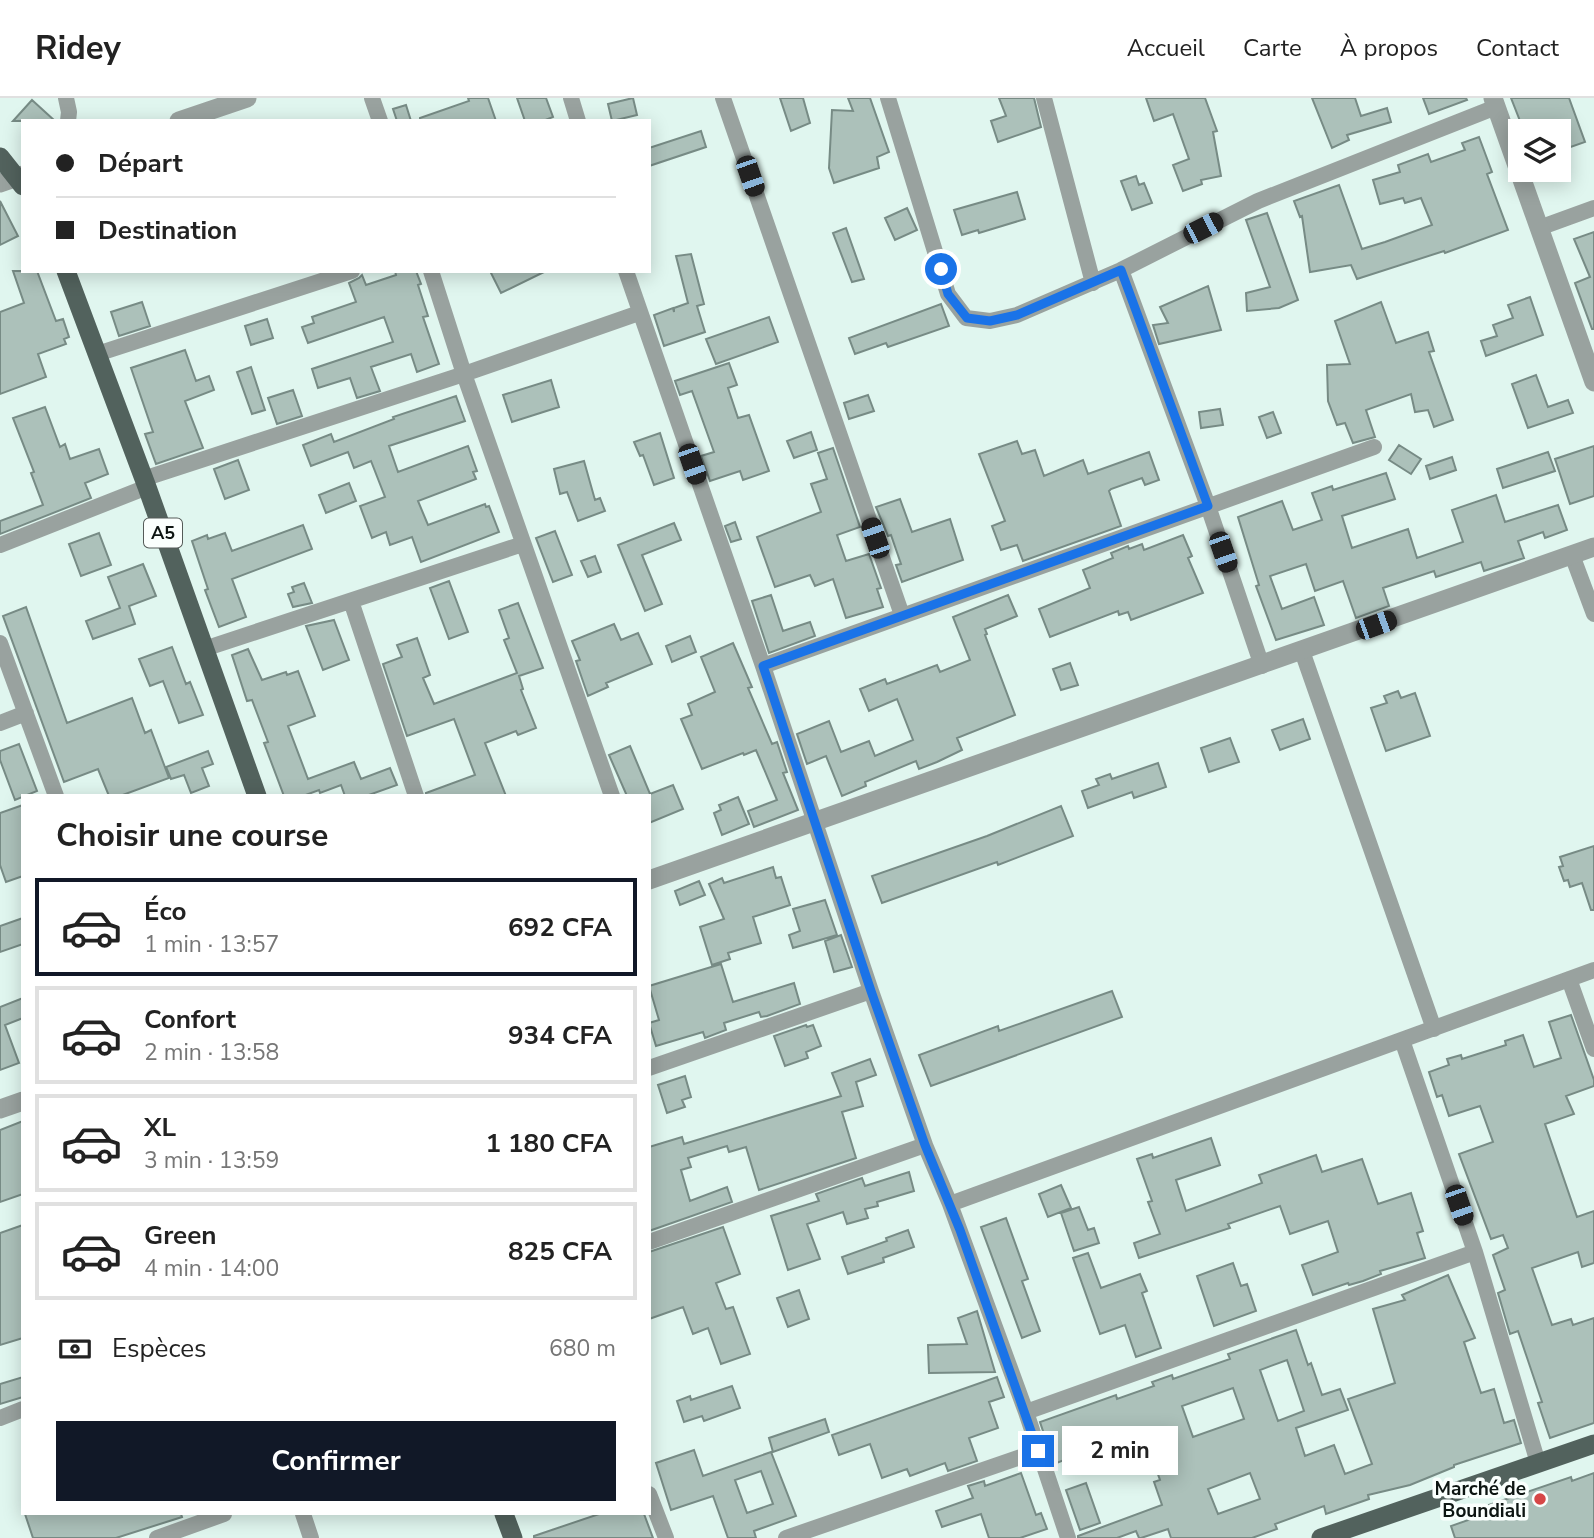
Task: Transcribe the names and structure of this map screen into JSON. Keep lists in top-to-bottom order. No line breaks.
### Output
{"streets":{"main road":["A5"]},"places":["Marché de Boundiali"],"page":{"header":"Ridey","nav":["Accueil","Carte","À propos","Contact"],"banner":["Départ","Destination"],"heading":"Choisir une course","list":[{"name":"Éco","note":"1 min · 13:57","value":"692 CFA"},{"name":"Confort","note":"2 min · 13:58","value":"934 CFA"},{"name":"XL","note":"3 min · 13:59","value":"1 180 CFA"},{"name":"Green","note":"4 min · 14:00","value":"825 CFA"}],"pay":["Espèces","680 m"],"buttons":"Confirmer","bubble":"2 min"}}
